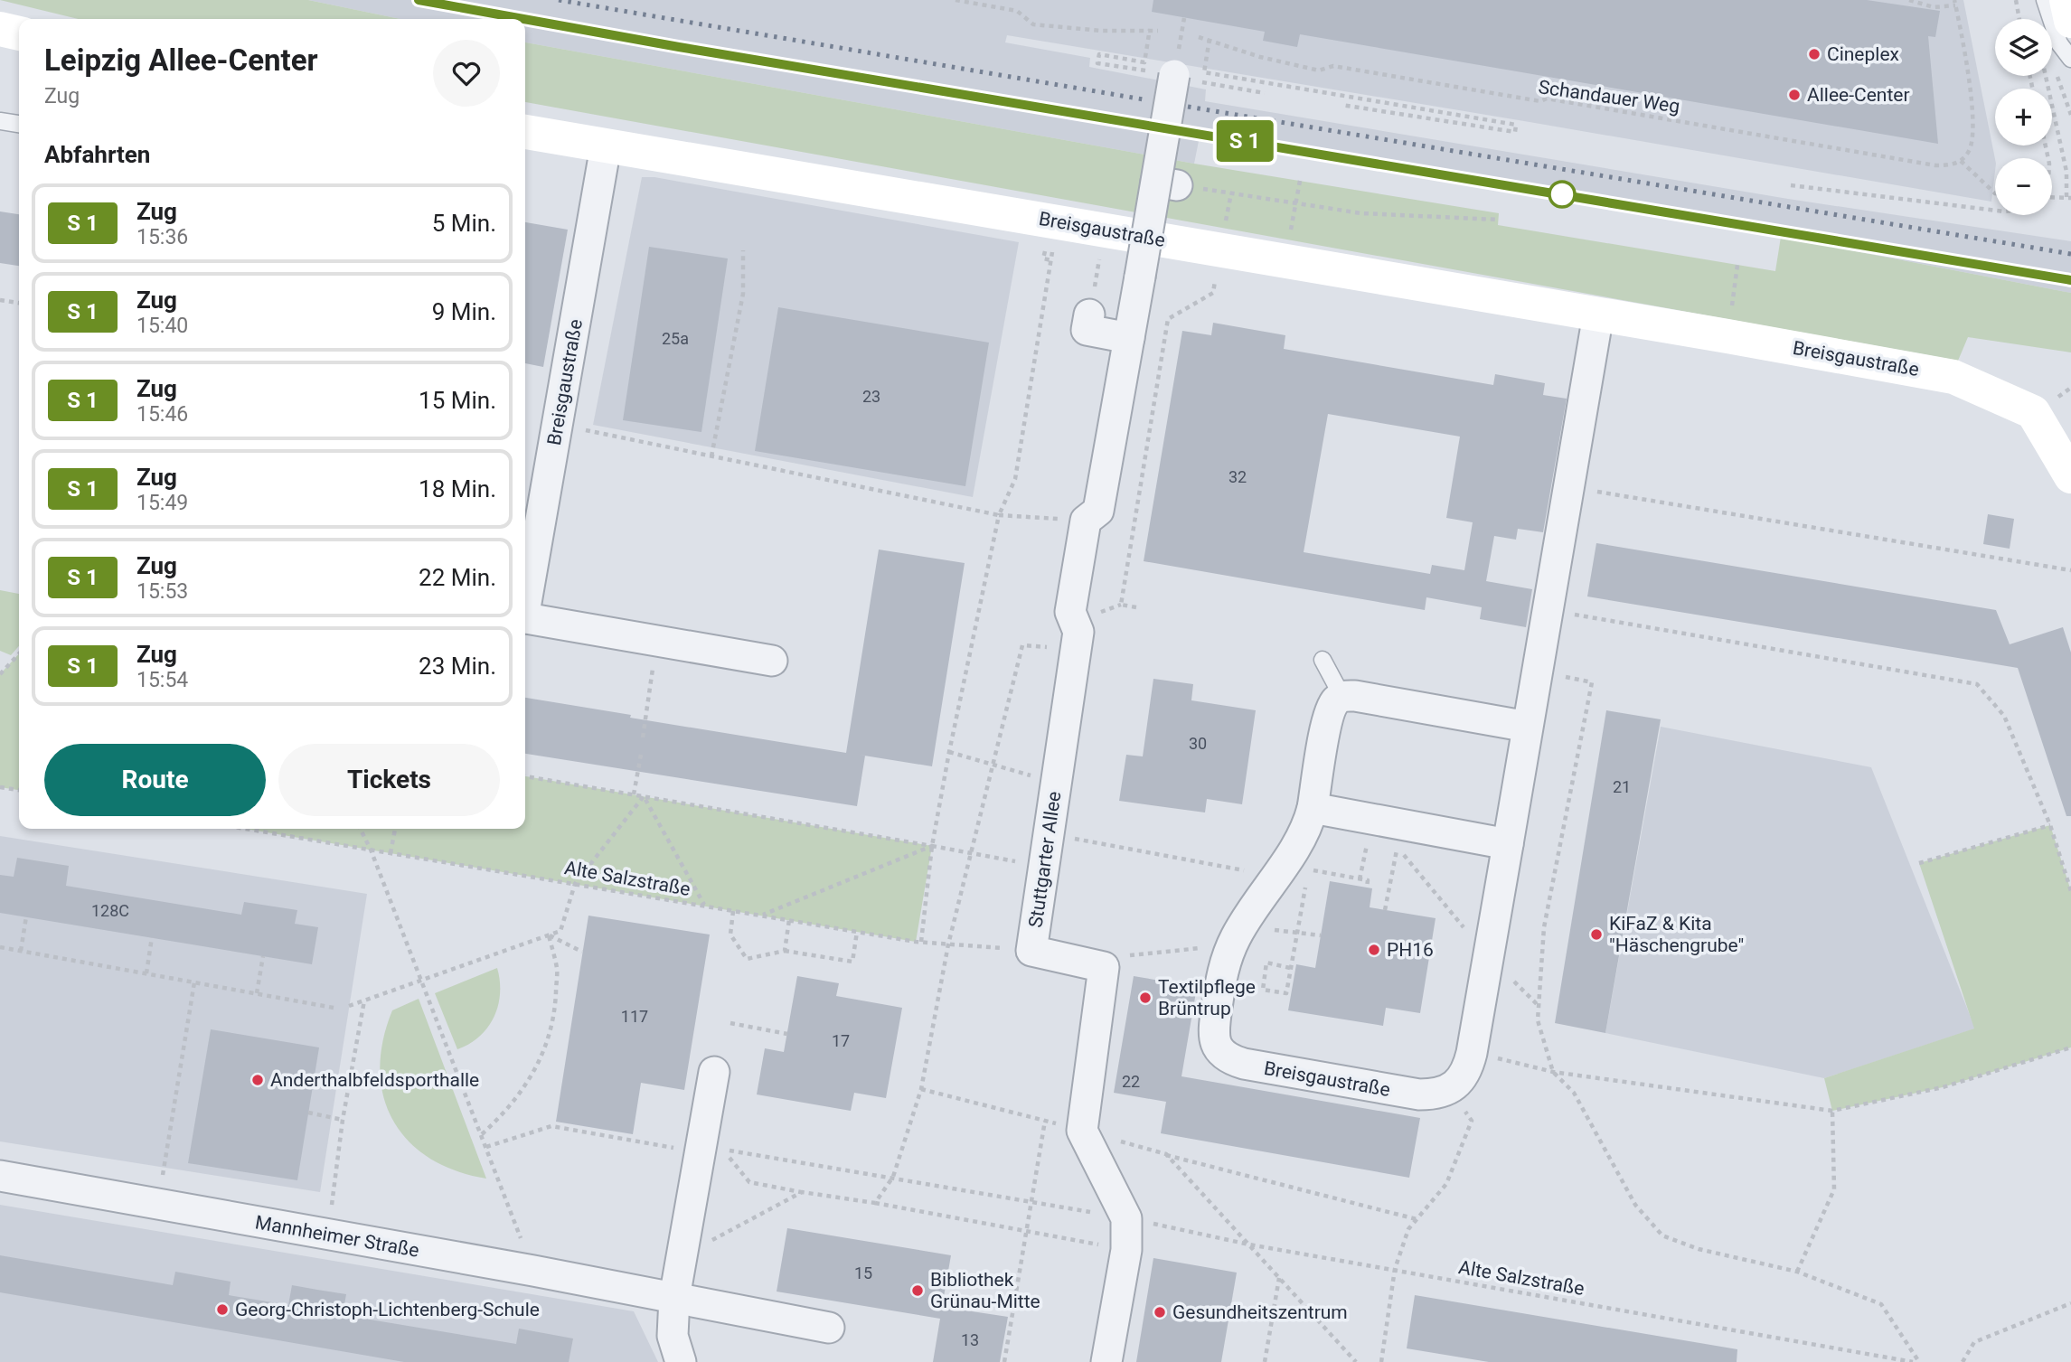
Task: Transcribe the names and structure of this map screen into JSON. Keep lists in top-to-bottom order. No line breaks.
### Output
{"streets":{"street":["Breisgaustraße","Stuttgarter Allee","Mannheimer Straße"],"path":["Schandauer Weg","Alte Salzstraße"]},"crossings":[["Stuttgarter Allee","Alte Salzstraße"]],"places":["Cineplex","Allee-Center","KiFaZ & Kita \"Häschengrube\"","PH16","Textilpflege Brüntrup","Anderthalbfeldsporthalle","Bibliothek Grünau-Mitte","Georg-Christoph-Lichtenberg-Schule","Gesundheitszentrum"],"house_numbers":["25a","23","32","30","21","128C","117","17","22","15","13"],"page":{"on_map":"S 1","map_buttons":["+","−"],"heading":[["Leipzig Allee-Center","Zug"],"Abfahrten"],"list":[{"mark":"S 1","name":"Zug","note":"15:36","value":"5 Min."},{"mark":"S 1","name":"Zug","note":"15:40","value":"9 Min."},{"mark":"S 1","name":"Zug","note":"15:46","value":"15 Min."},{"mark":"S 1","name":"Zug","note":"15:49","value":"18 Min."},{"mark":"S 1","name":"Zug","note":"15:53","value":"22 Min."},{"mark":"S 1","name":"Zug","note":"15:54","value":"23 Min."}],"buttons":["Route","Tickets"]}}
